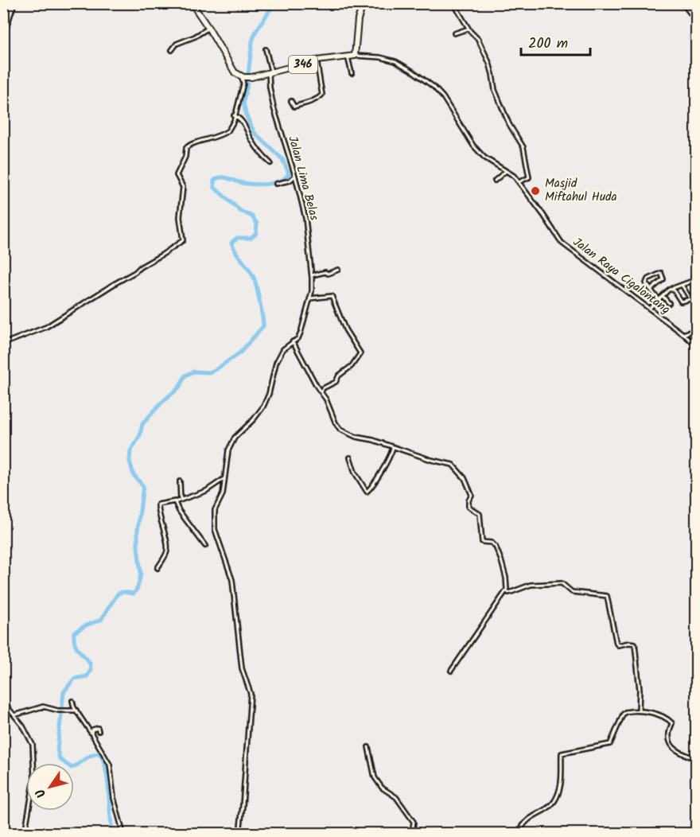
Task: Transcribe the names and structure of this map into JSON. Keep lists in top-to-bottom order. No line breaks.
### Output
{"streets":{"main road":["346"],"street":["Jalan Lima Belas","Jalan Raya Cigalontang"]},"crossings":[["346","Jalan Lima Belas"],["346","Jalan Raya Cigalontang"]],"places":["Masjid Miftahul Huda"],"scale_bar":"200 m","north":"bottom left"}
